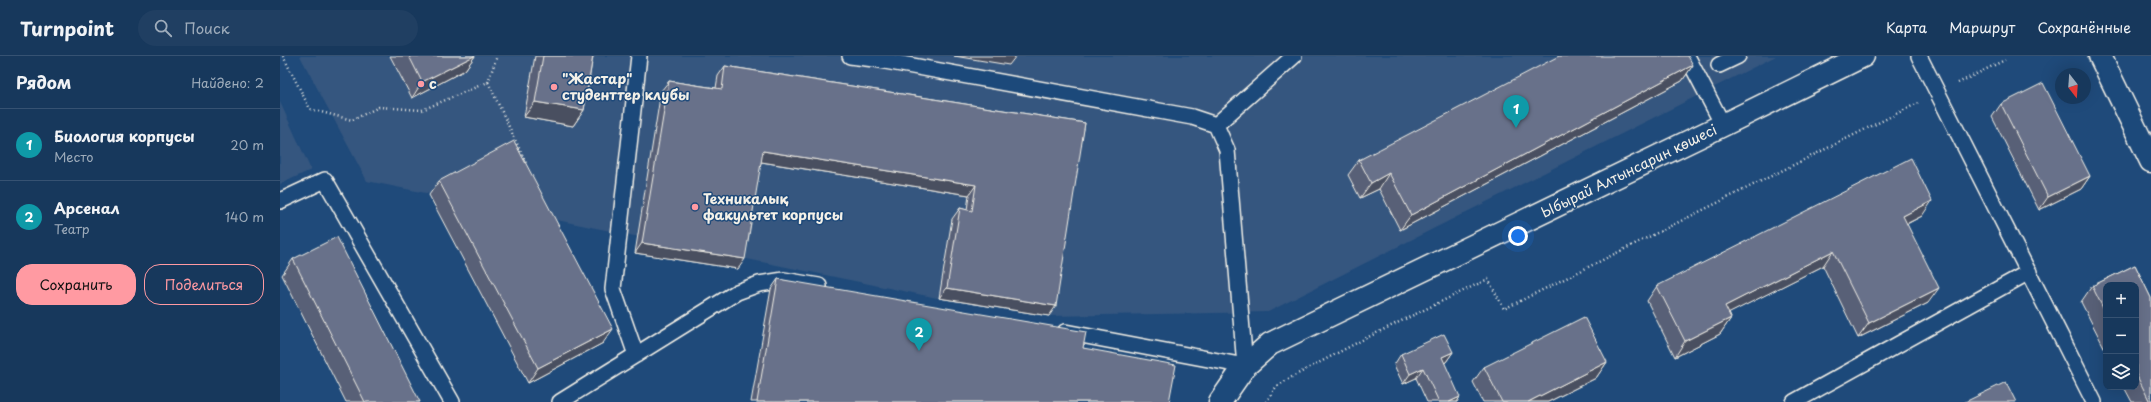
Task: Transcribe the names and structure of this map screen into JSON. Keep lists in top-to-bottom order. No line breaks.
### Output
{"streets":{"street":["Ыбырай Алтынсарин көшесі"]},"places":["с","\"Жастар\" студенттер клубы","Техникалық факультет корпусы"],"north":"bottom","page":{"header":"Turnpoint","search":"Поиск","nav":["Карта","Маршрут","Сохранённые"],"heading":["Рядом","Найдено: 2"],"pins":["1","2"],"list":[{"mark":"1","name":"Биология корпусы","note":"Место","value":"20 m"},{"mark":"2","name":"Арсенал","note":"Театр","value":"140 m"}],"buttons":["Сохранить","Поделиться"],"map_buttons":["+","−"]}}
